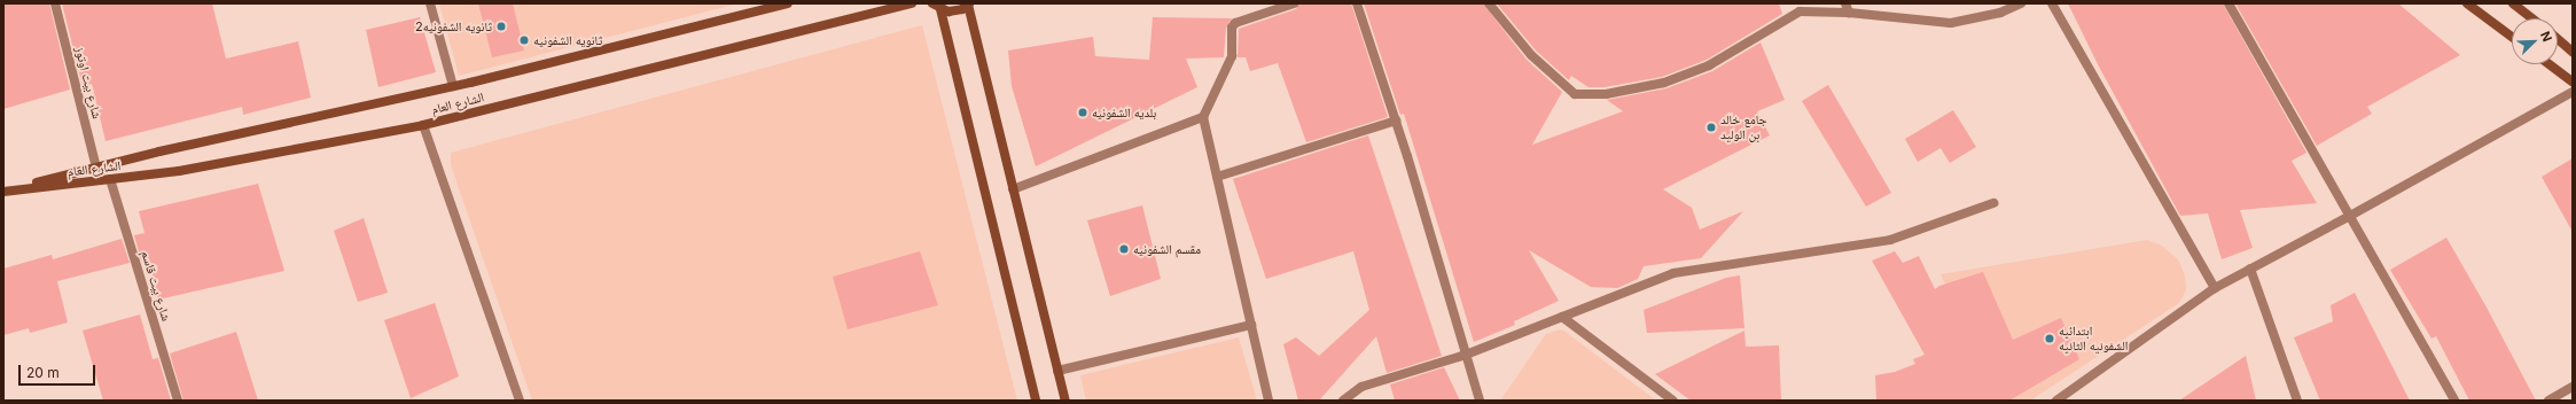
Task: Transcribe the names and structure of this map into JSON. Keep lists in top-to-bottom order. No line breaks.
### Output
{"streets":{"main road":["الشارع العام"],"street":["شارع بيت اوتوز","شارع بيت قاسم"]},"crossings":[["شارع بيت اوتوز","الشارع العام"],["الشارع العام","شارع بيت قاسم"]],"places":["ثانويه الشفونيه2","ثانويه الشفونيه","بلديه الشفونيه","جامع خالد بن الوليد","مقسم الشفونيه","ابتدائيه الشفونيه الثانيه"],"scale_bar":"20 m","north":"top right"}
